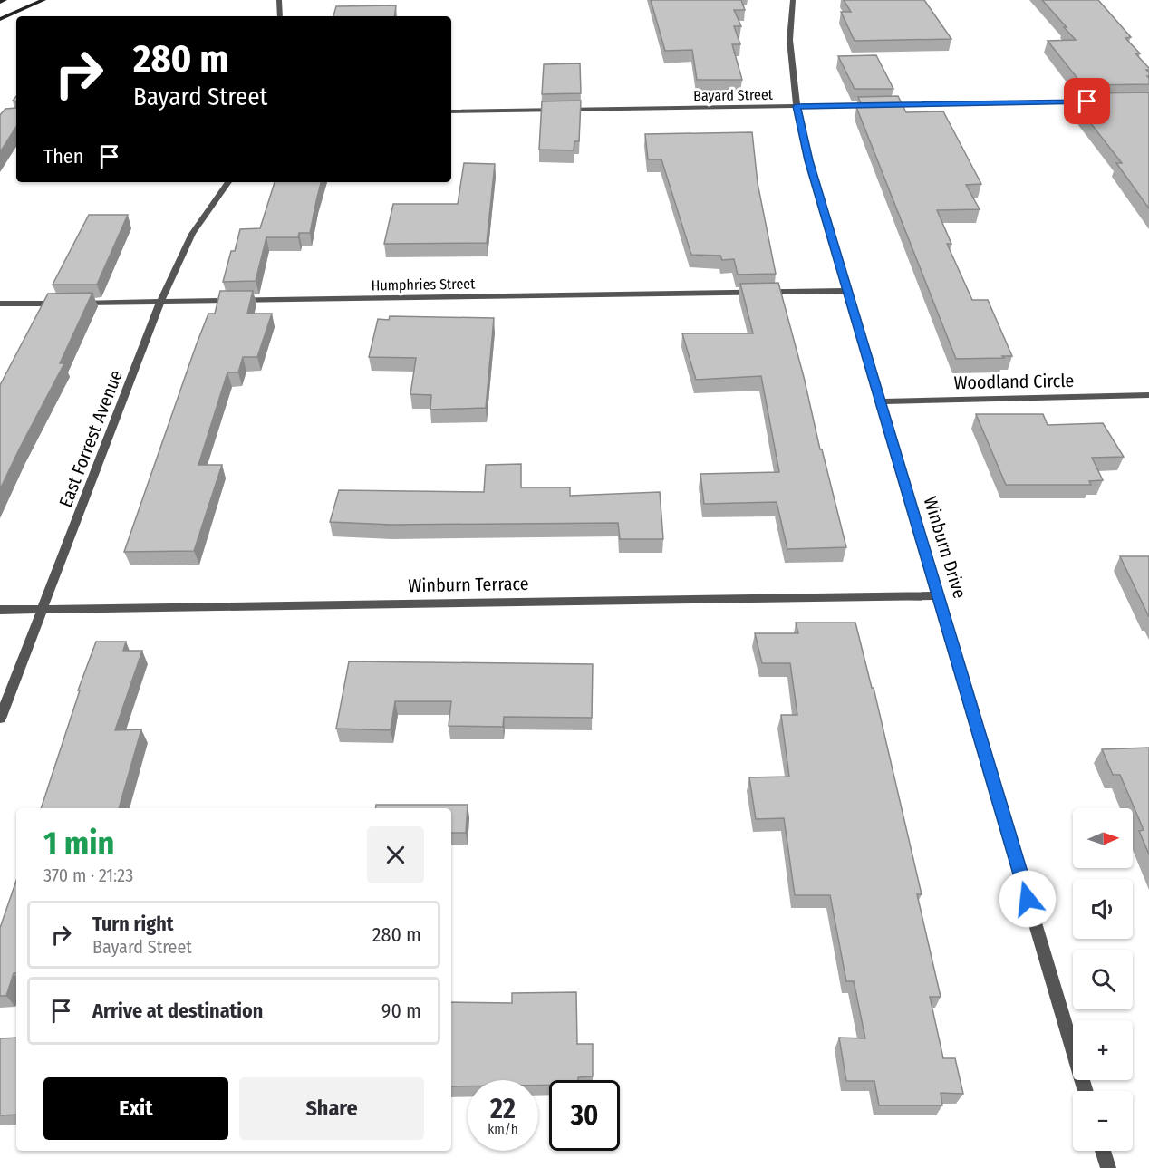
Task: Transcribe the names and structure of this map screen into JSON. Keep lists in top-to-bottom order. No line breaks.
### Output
{"streets":{"street":["Bayard Street","Humphries Street","Woodland Circle","East Forrest Avenue","Winburn Drive","Winburn Terrace"]},"crossings":[["Bayard Street","Winburn Drive"],["Humphries Street","East Forrest Avenue"],["Humphries Street","Winburn Drive"],["Woodland Circle","Winburn Drive"],["East Forrest Avenue","Winburn Terrace"],["Winburn Drive","Winburn Terrace"]],"north":"right","page":{"turn":["280 m","Bayard Street"],"then":"Then","map_buttons":["+","−"],"heading":["1 min","370 m · 21:23"],"list":[{"name":"Turn right","note":"Bayard Street","value":"280 m"},{"name":"Arrive at destination","value":"90 m"}],"buttons":["Exit","Share"],"speed":"22 km/h","limit":"30"}}
